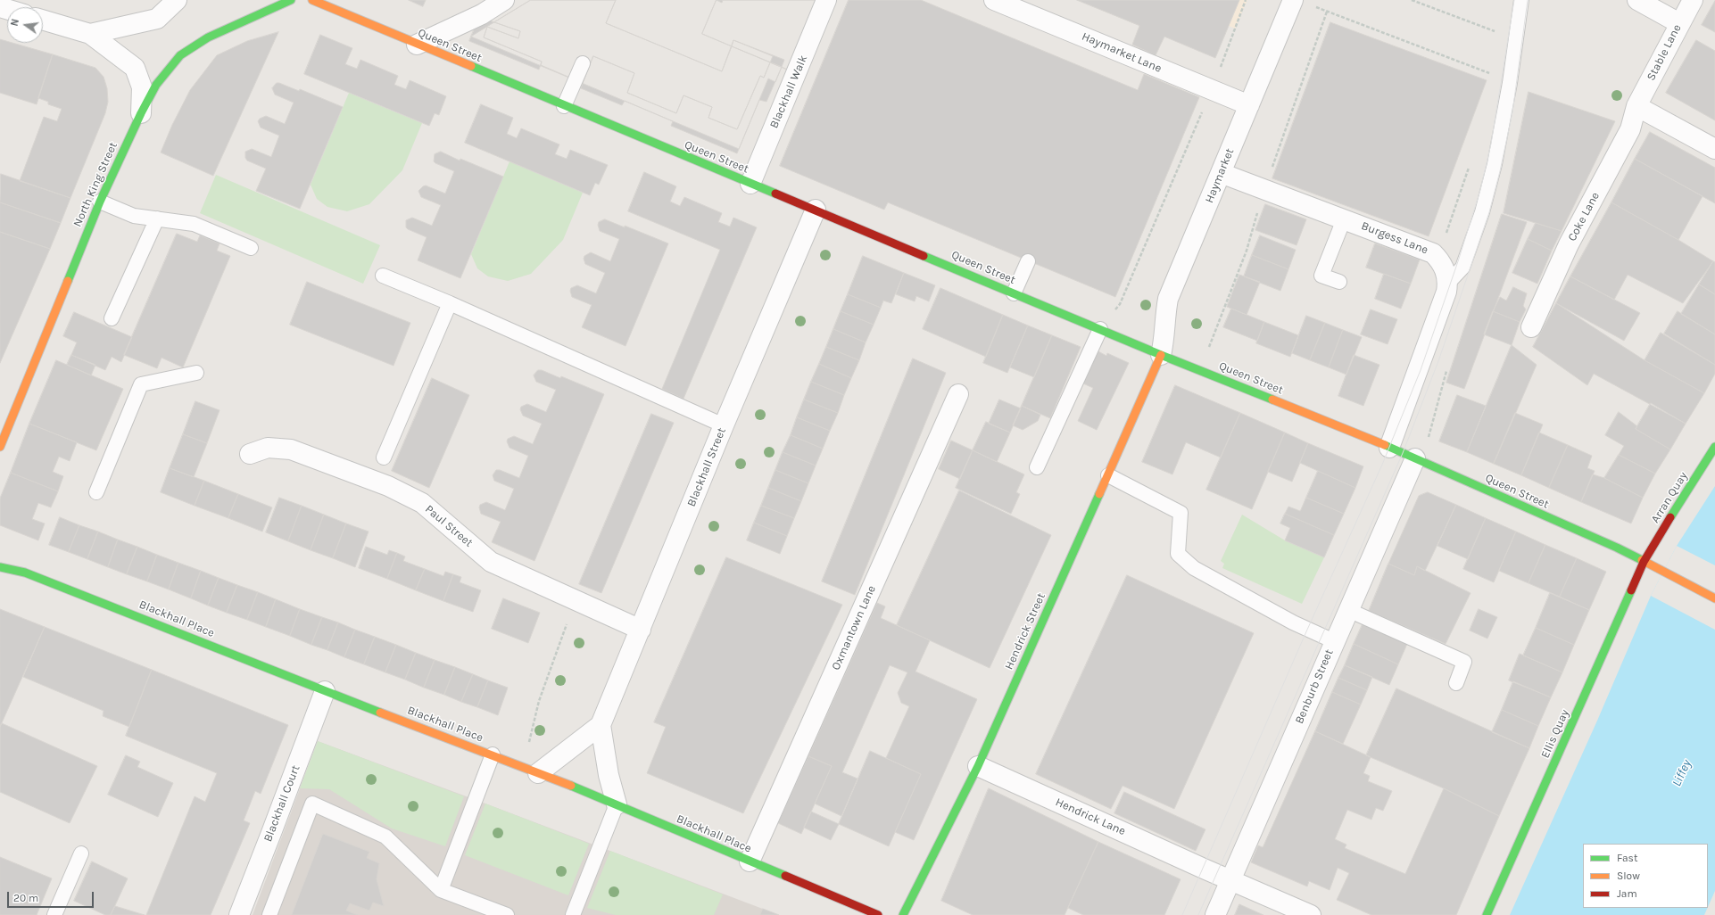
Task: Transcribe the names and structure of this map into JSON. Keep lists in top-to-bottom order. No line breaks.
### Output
{"streets":{"main road":["Queen Street","North King Street","Arran Quay","Blackhall Place","Hendrick Street","Ellis Quay"],"street":["Haymarket Lane","Stable Lane","Blackhall Walk","Haymarket","Coke Lane","Burgess Lane","Blackhall Street","Paul Street","Oxmantown Lane","Benburb Street","Blackhall Court","Hendrick Lane"]},"crossings":[["Queen Street","Blackhall Walk"],["Queen Street","Haymarket"],["Queen Street","Blackhall Street"],["Queen Street","Arran Quay"],["Queen Street","Hendrick Street"],["Queen Street","Benburb Street"],["Queen Street","Ellis Quay"],["Haymarket Lane","Haymarket"],["Stable Lane","Coke Lane"],["Haymarket","Burgess Lane"],["Haymarket","Hendrick Street"],["Blackhall Street","Paul Street"],["Blackhall Street","Blackhall Place"],["Arran Quay","Ellis Quay"],["Blackhall Place","Oxmantown Lane"],["Blackhall Place","Blackhall Court"],["Hendrick Street","Hendrick Lane"],["Benburb Street","Hendrick Lane"]],"water":["Liffey"],"legend":["Fast","Slow","Jam"],"scale_bar":"20 m","north":"left"}
